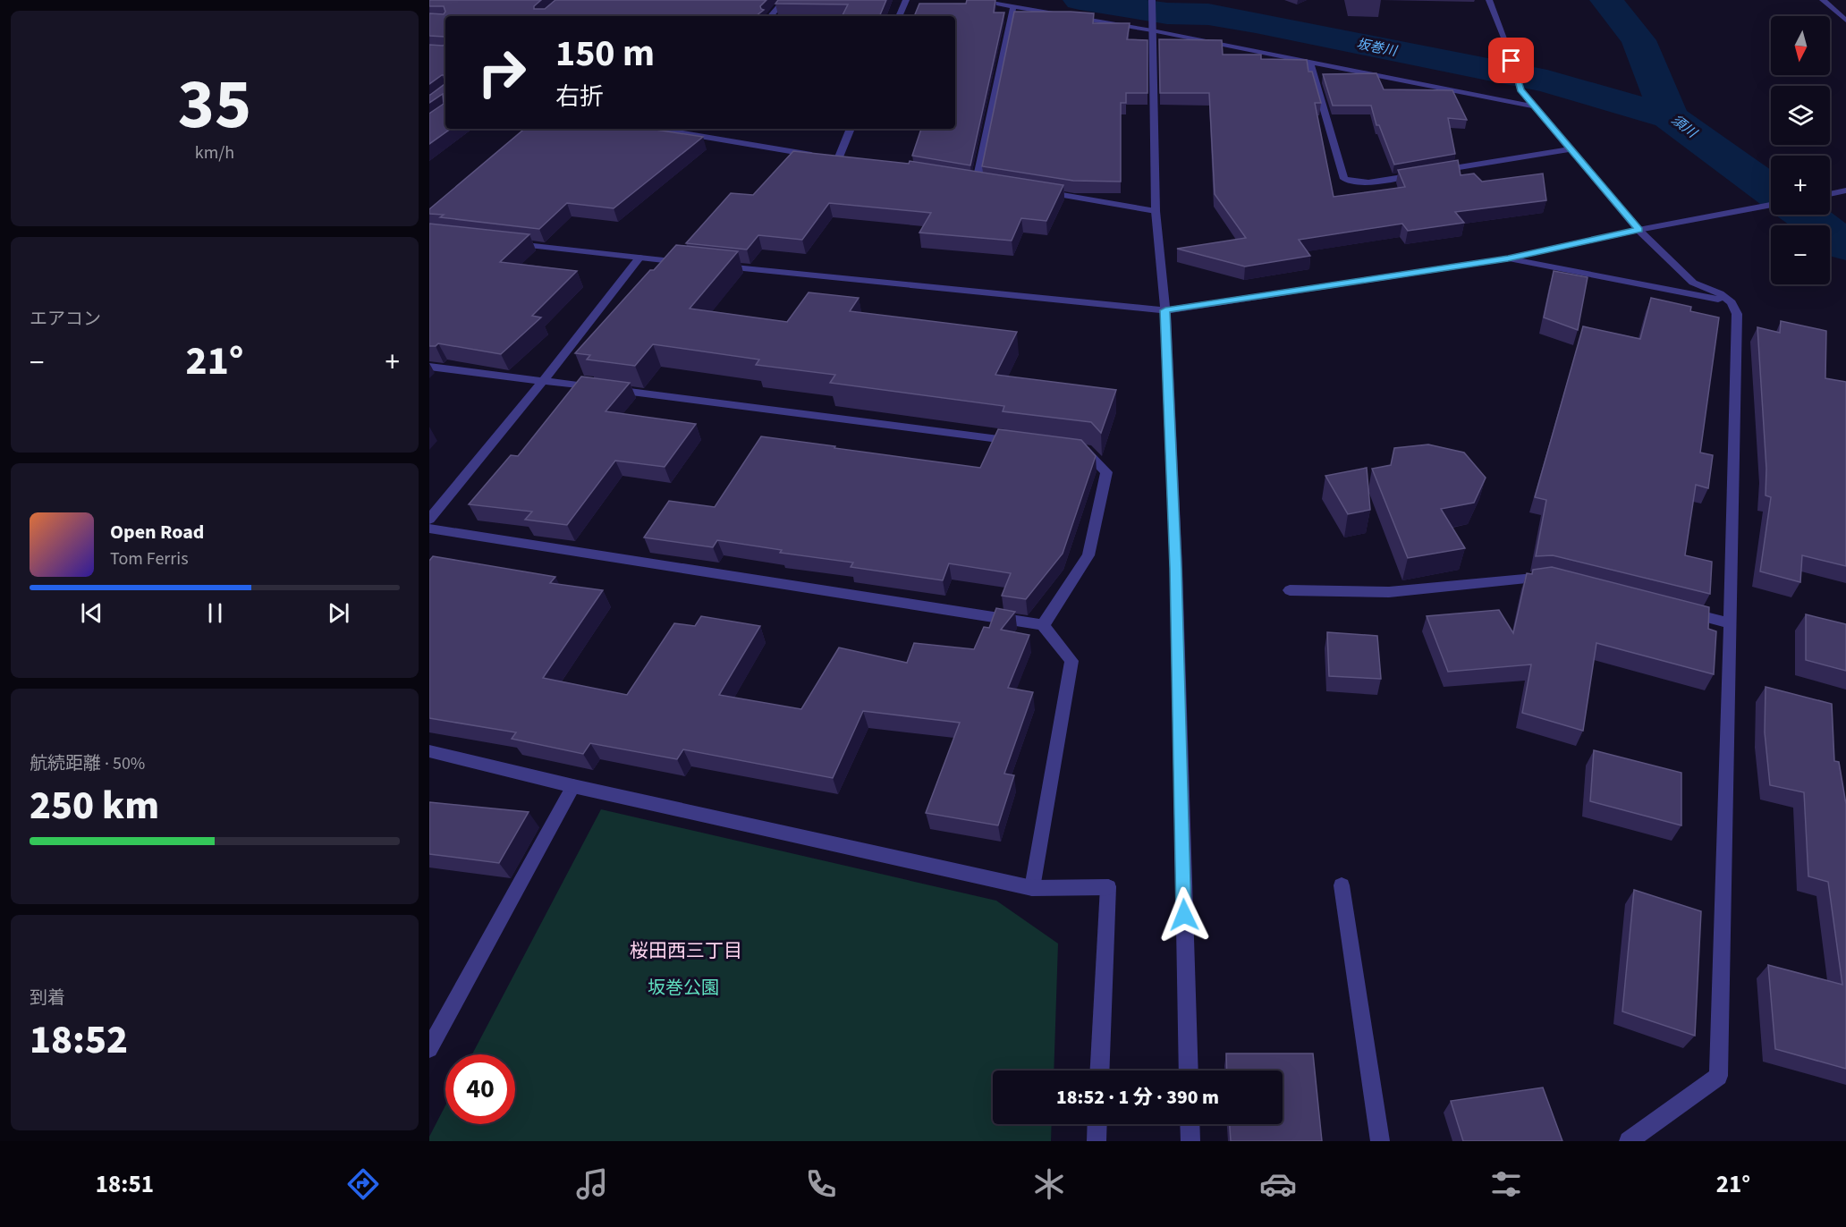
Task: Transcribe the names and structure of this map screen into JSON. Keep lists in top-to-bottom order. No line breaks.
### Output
{"districts":["桜田西三丁目"],"water":["坂巻川","須川"],"parks":["坂巻公園"],"north":"bottom","page":{"tile":[["35","km/h"],"エアコン",["航続距離 · 50%","250 km"],["到着","18:52"]],"map_buttons":["+","−"],"turn":["150 m","右折"],"heat":["−","21°","+"],"song":["Open Road","Tom Ferris"],"limit":"40","trip":"18:52 · 1 分 · 390 m","tabs":["18:51","21°"]}}
